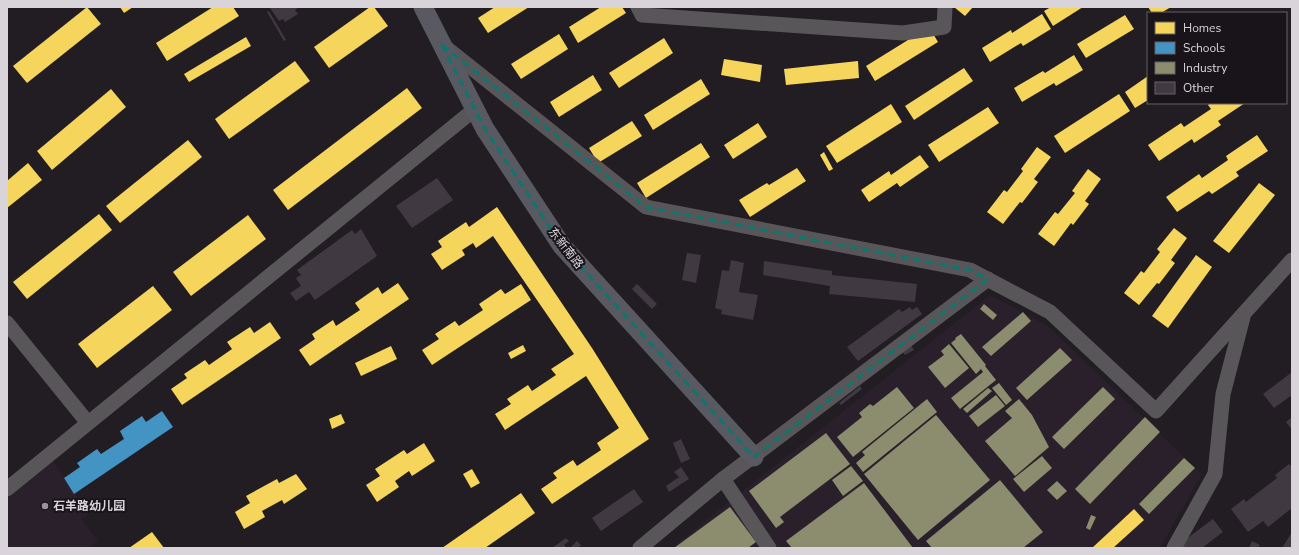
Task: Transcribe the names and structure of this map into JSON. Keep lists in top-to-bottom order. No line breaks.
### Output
{"streets":{"main road":["东新南路"]},"places":["石羊路幼儿园"],"legend":["Homes","Schools","Industry","Other"]}
